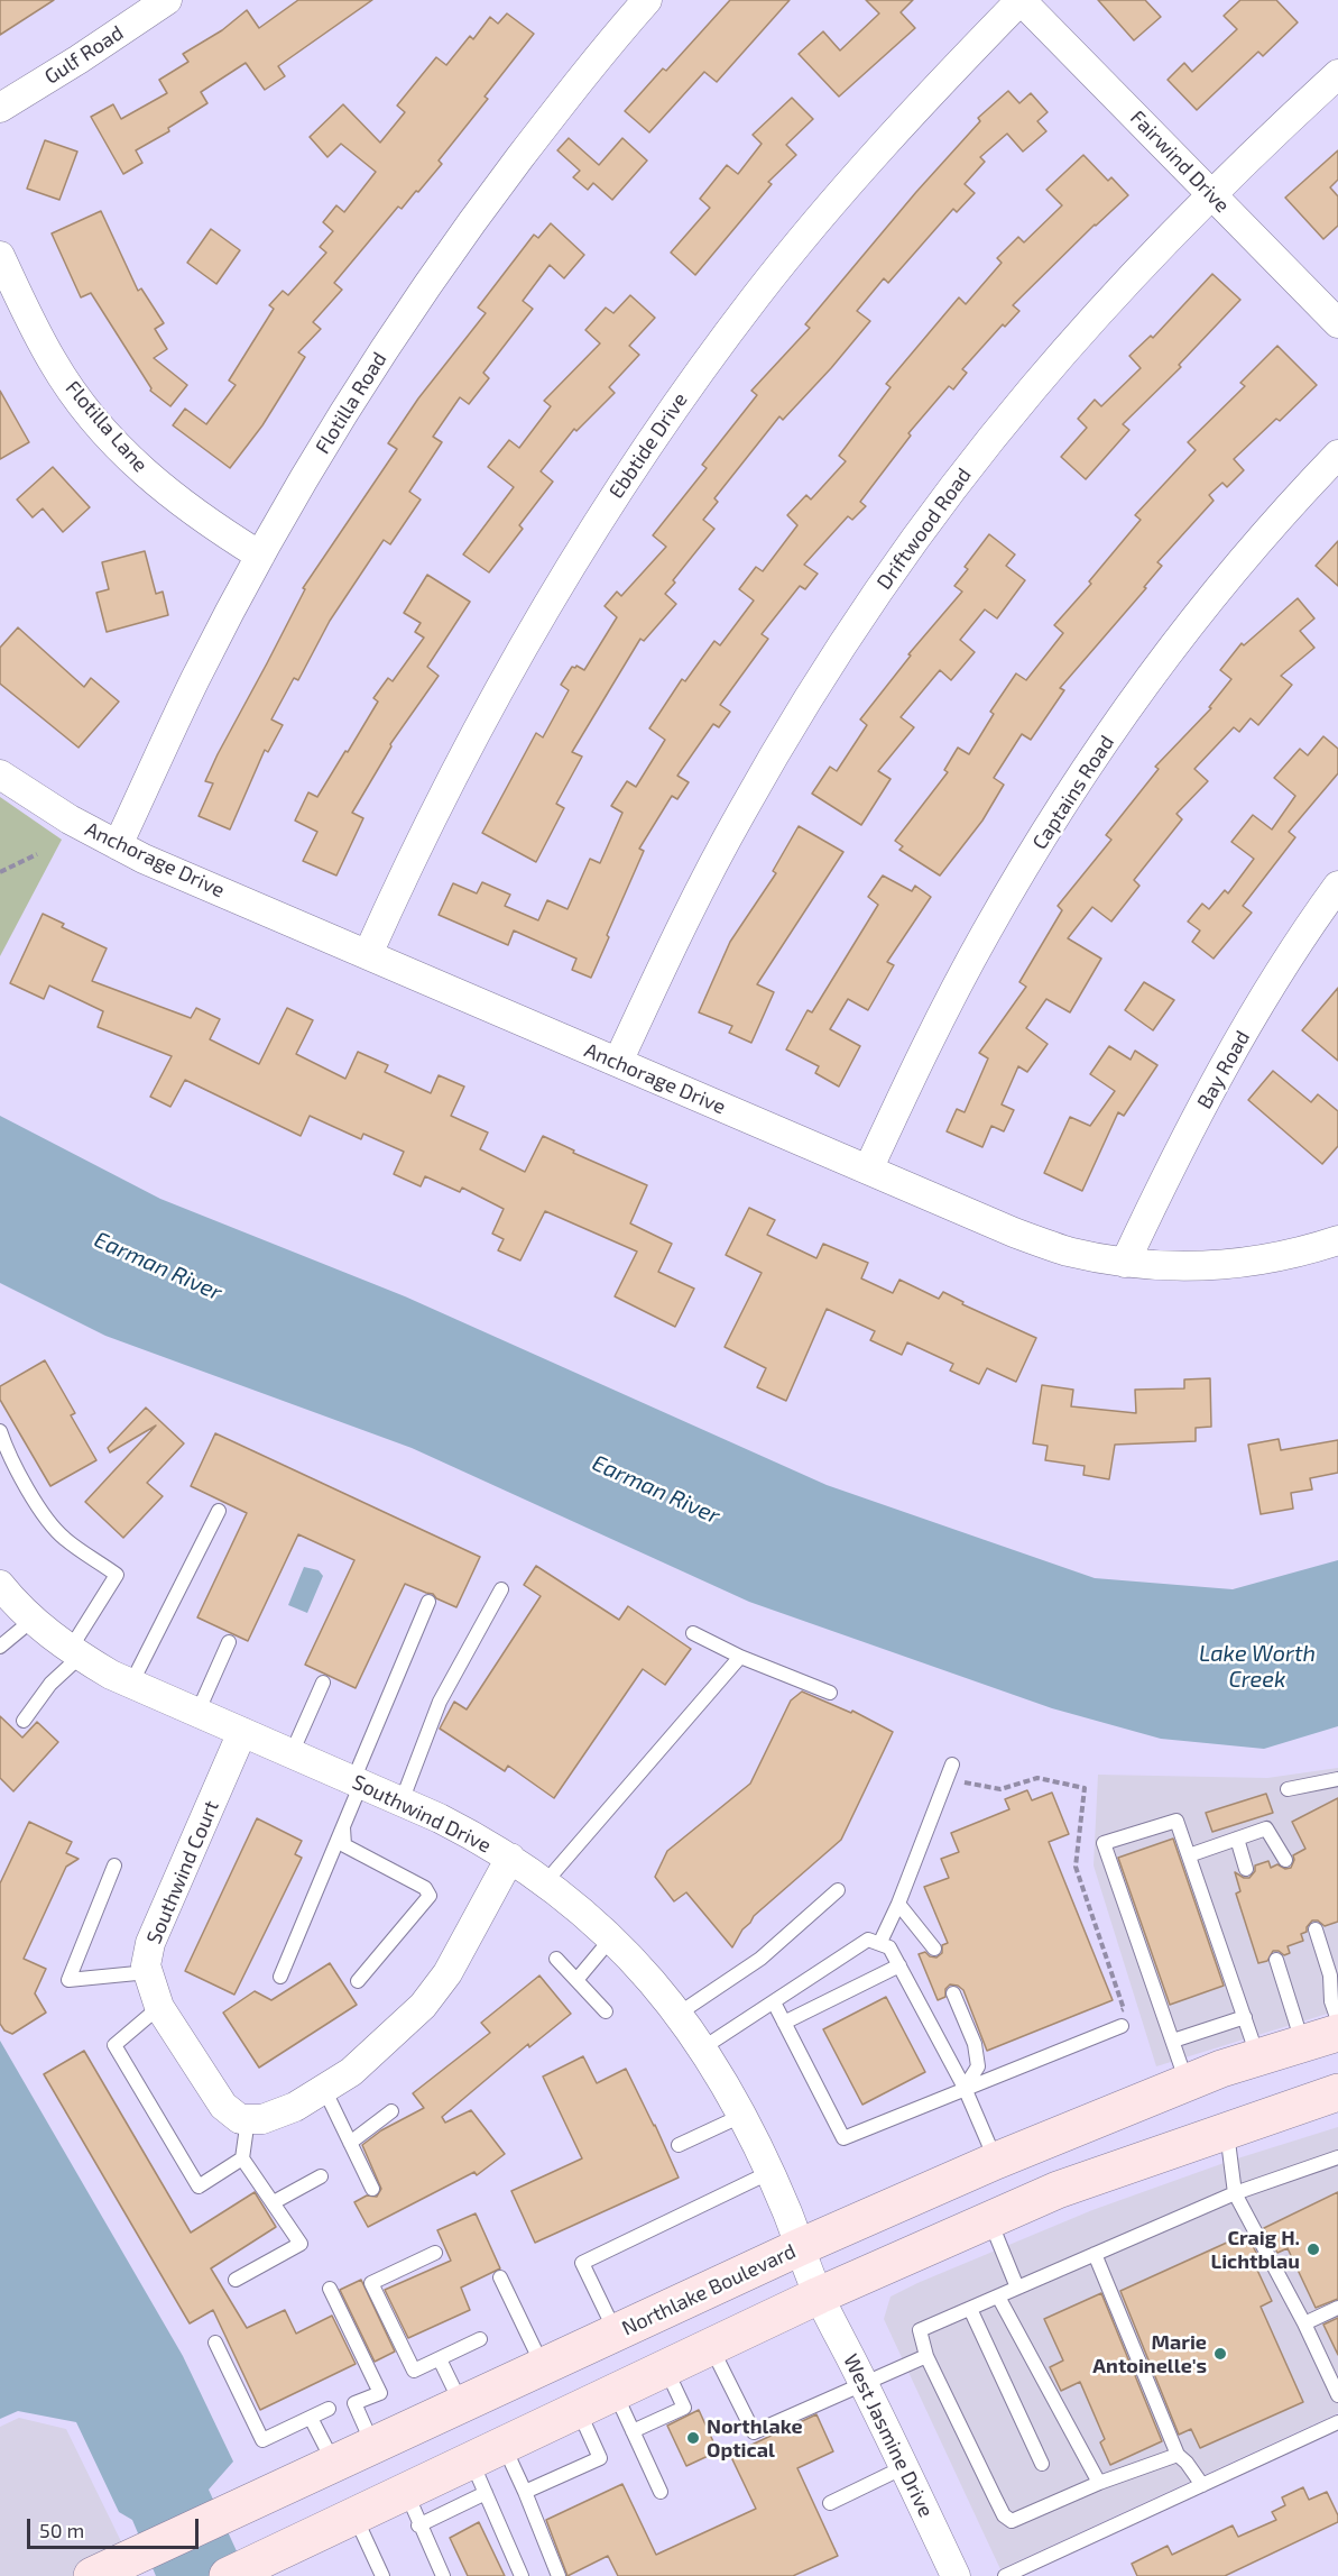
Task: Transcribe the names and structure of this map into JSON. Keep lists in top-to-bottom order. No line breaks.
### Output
{"streets":{"main road":["Northlake Boulevard"],"street":["Gulf Road","Fairwind Drive","Flotilla Road","Flotilla Lane","Ebbtide Drive","Driftwood Road","Captains Road","Anchorage Drive","Bay Road","Southwind Drive","Southwind Court","West Jasmine Drive"]},"crossings":[["Fairwind Drive","Ebbtide Drive"],["Fairwind Drive","Driftwood Road"],["Flotilla Road","Flotilla Lane"],["Flotilla Road","Anchorage Drive"],["Ebbtide Drive","Anchorage Drive"],["Driftwood Road","Anchorage Drive"],["Captains Road","Anchorage Drive"],["Anchorage Drive","Bay Road"],["Southwind Drive","Southwind Court"],["Southwind Drive","Northlake Boulevard"],["Southwind Drive","West Jasmine Drive"]],"water":["Earman River","Lake Worth Creek"],"places":["Craig H. Lichtblau","Marie Antoinelle's","Northlake Optical"],"scale_bar":"50 m"}
